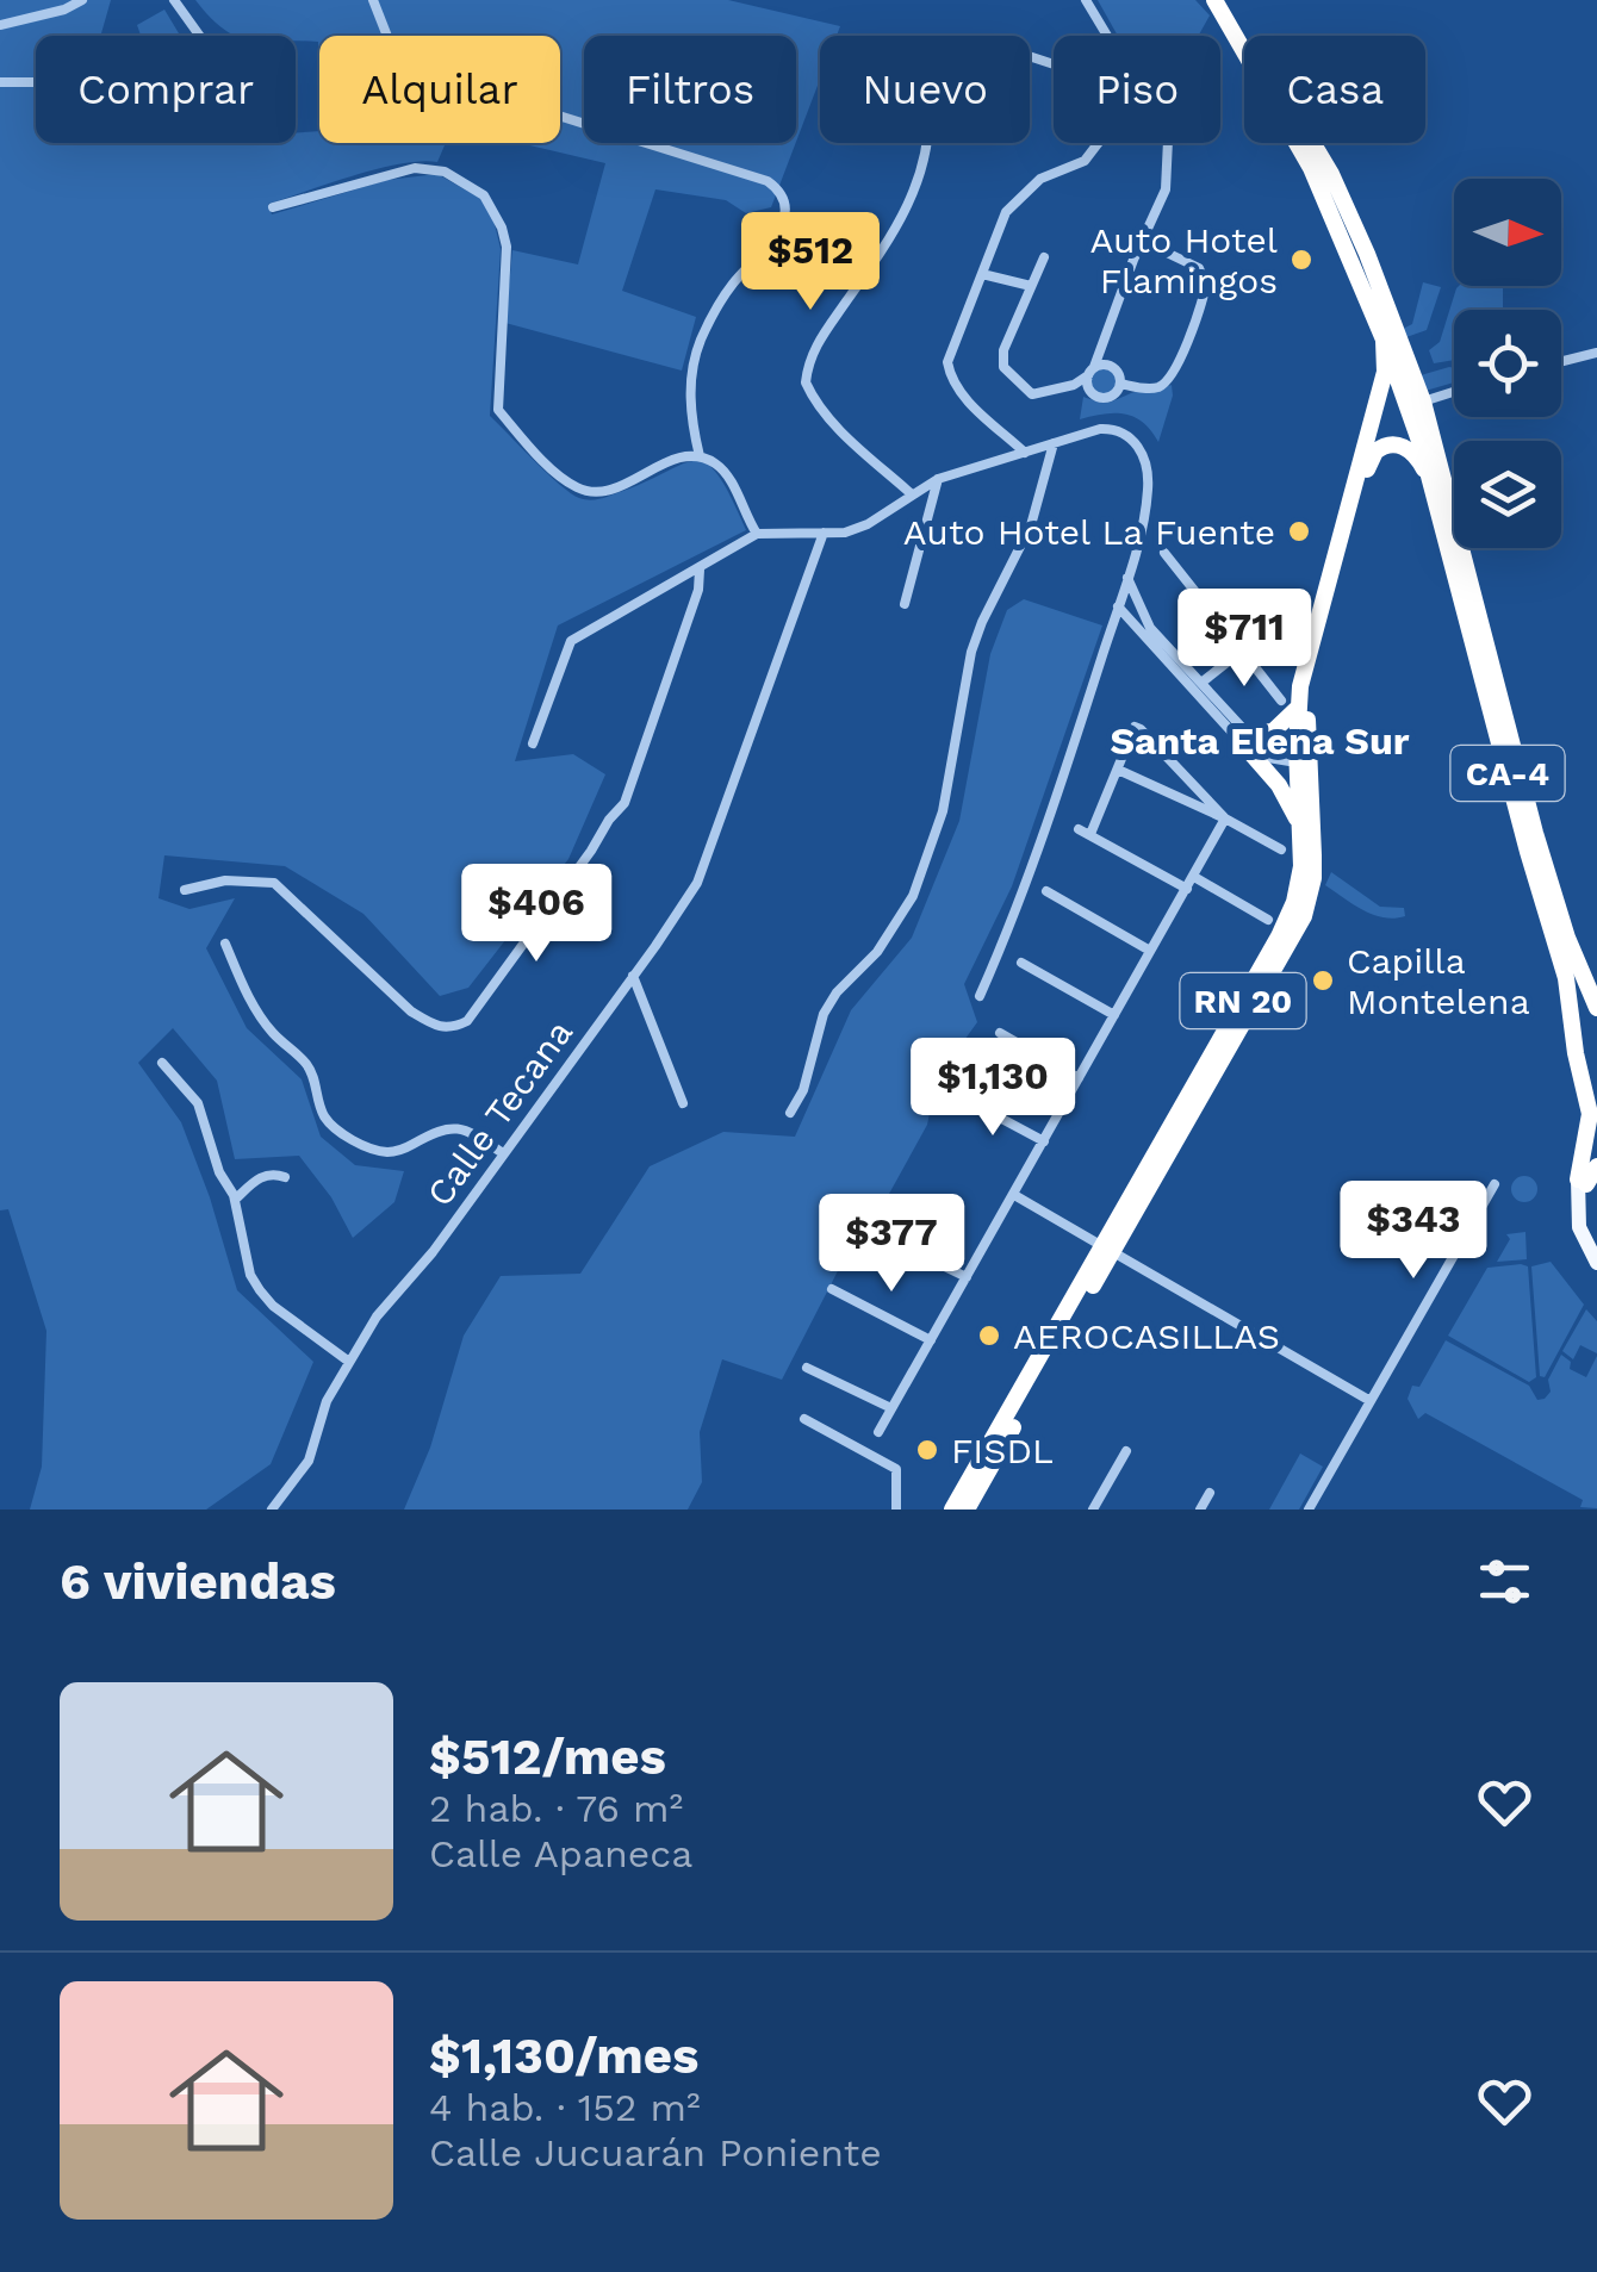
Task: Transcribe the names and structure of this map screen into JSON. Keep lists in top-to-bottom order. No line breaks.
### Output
{"streets":{"highway":["CA-4","RN 20"],"street":["Calle Tecana"]},"crossings":[["CA-4","RN 20"]],"districts":["Santa Elena Sur"],"places":["Auto Hotel Flamingos","Auto Hotel La Fuente","Capilla Montelena","AEROCASILLAS","FISDL"],"north":"right","page":{"chip":["Comprar","Alquilar","Filtros","Nuevo","Piso","Casa"],"price":["$512","$711","$406","$1,130","$343","$377"],"heading":"6 viviendas","list":[{"name":"$512/mes","note":"2 hab. · 76 m² · Calle Apaneca"},{"name":"$1,130/mes","note":"4 hab. · 152 m² · Calle Jucuarán Poniente"}]}}
